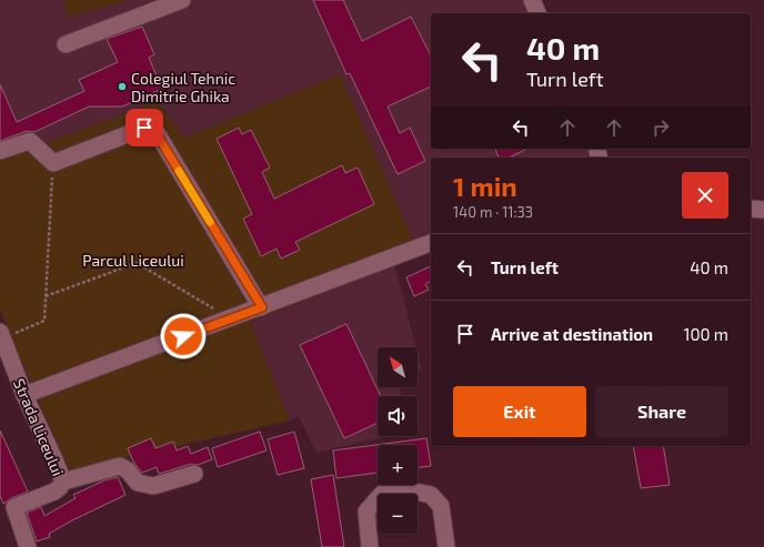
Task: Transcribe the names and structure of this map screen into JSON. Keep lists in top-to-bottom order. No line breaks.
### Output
{"streets":{"street":["Strada Liceului"]},"parks":["Parcul Liceului"],"places":["Colegiul Tehnic Dimitrie Ghika"],"north":"top left","page":{"turn":["40 m","Turn left"],"heading":["1 min","140 m · 11:33"],"list":[{"name":"Turn left","value":"40 m"},{"name":"Arrive at destination","value":"100 m"}],"map_buttons":["+","−"],"buttons":["Exit","Share"]}}
